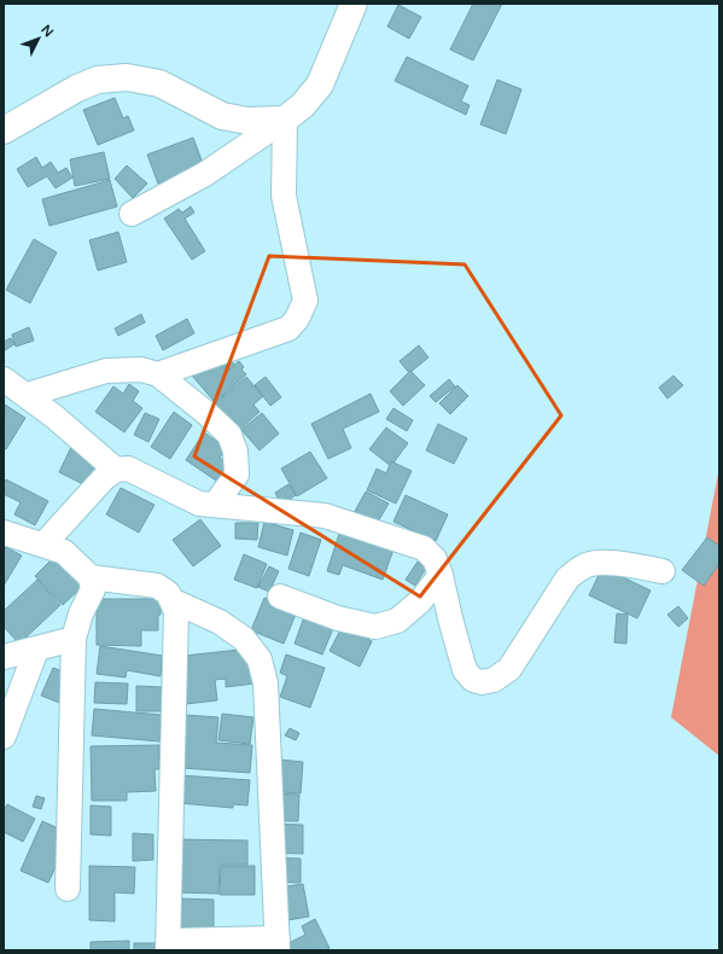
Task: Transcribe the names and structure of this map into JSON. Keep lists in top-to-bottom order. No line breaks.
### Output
{"north":"top right"}
